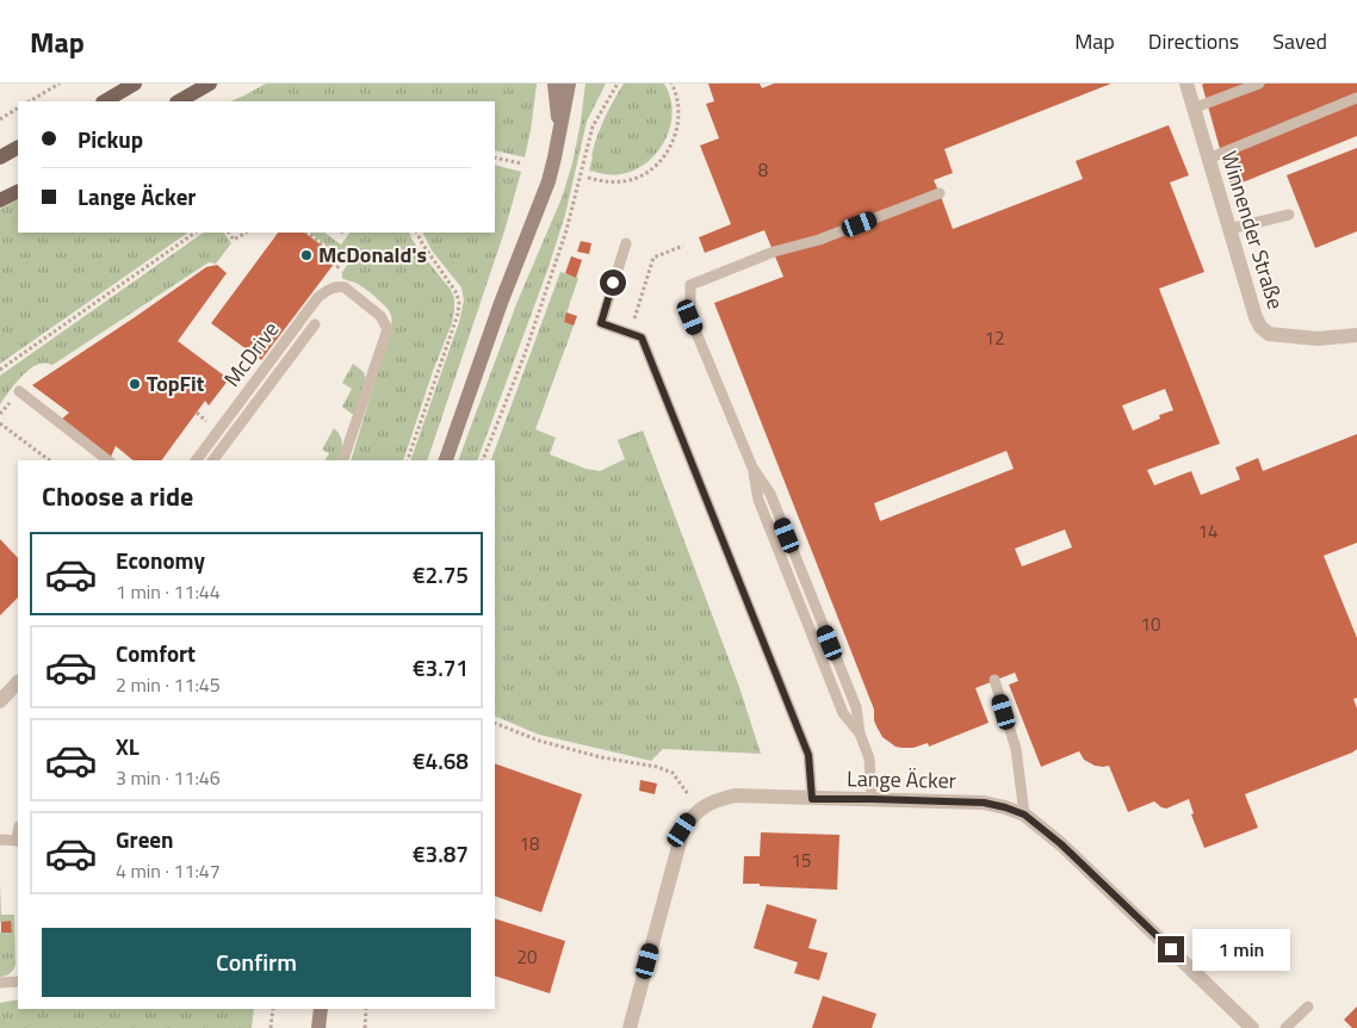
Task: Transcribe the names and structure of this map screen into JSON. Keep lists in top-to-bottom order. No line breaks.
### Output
{"streets":{"street":["Winnender Straße","Lange Äcker"],"lane":["McDrive"]},"places":["McDonald's","TopFit"],"house_numbers":["8","12","14","10","18","15","20"],"page":{"header":"Map","nav":["Map","Directions","Saved"],"banner":["Pickup","Lange Äcker"],"heading":"Choose a ride","list":[{"name":"Economy","note":"1 min · 11:44","value":"€2.75"},{"name":"Comfort","note":"2 min · 11:45","value":"€3.71"},{"name":"XL","note":"3 min · 11:46","value":"€4.68"},{"name":"Green","note":"4 min · 11:47","value":"€3.87"}],"buttons":"Confirm","bubble":"1 min"}}
